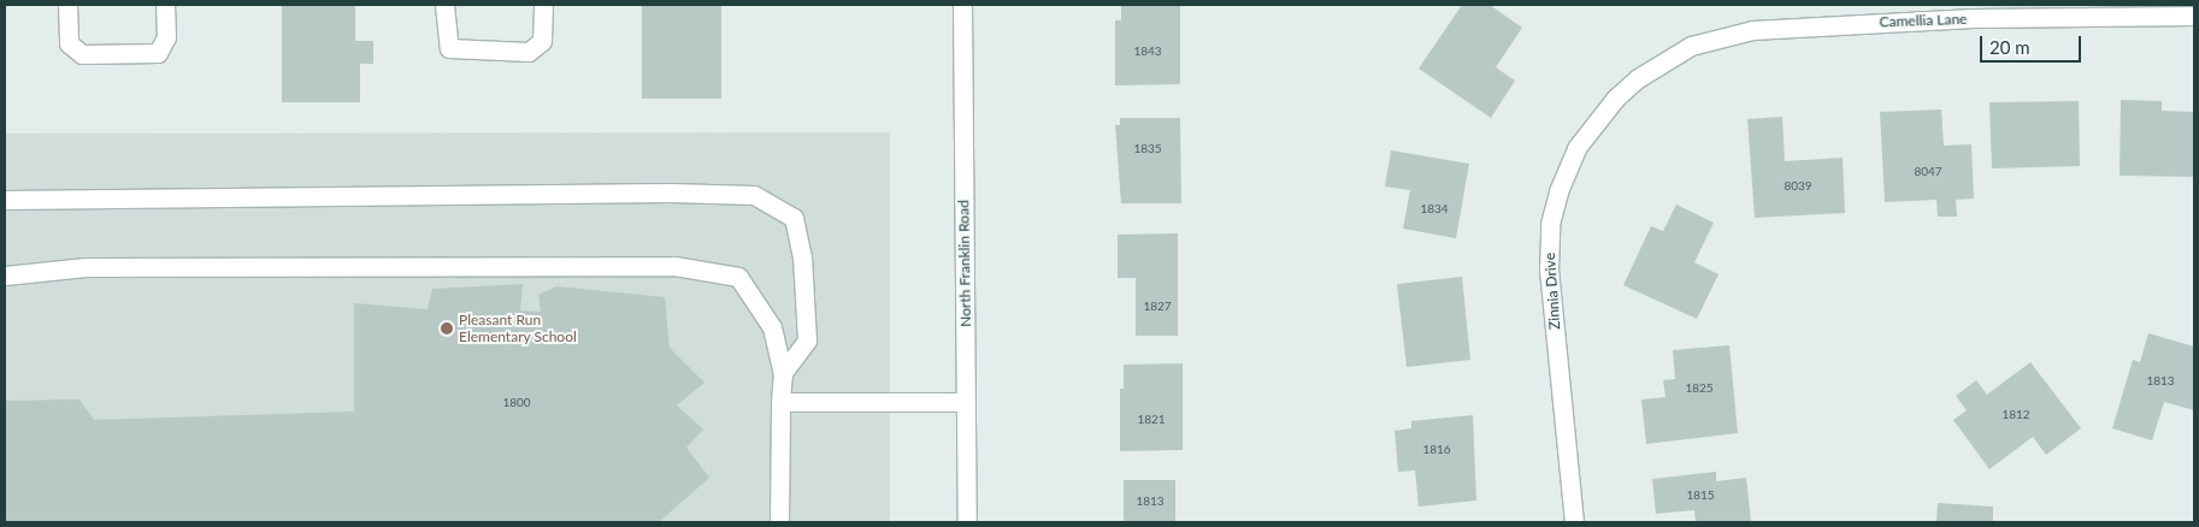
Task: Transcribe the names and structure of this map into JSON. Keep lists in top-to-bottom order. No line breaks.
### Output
{"streets":{"street":["Camellia Lane","North Franklin Road","Zinnia Drive"]},"crossings":[["Camellia Lane","Zinnia Drive"]],"places":["Pleasant Run Elementary School"],"house_numbers":["1843","1835","8047","8039","1834","1827","1813","1825","1800","1812","1821","1816","1815","1813"],"scale_bar":"20 m"}
